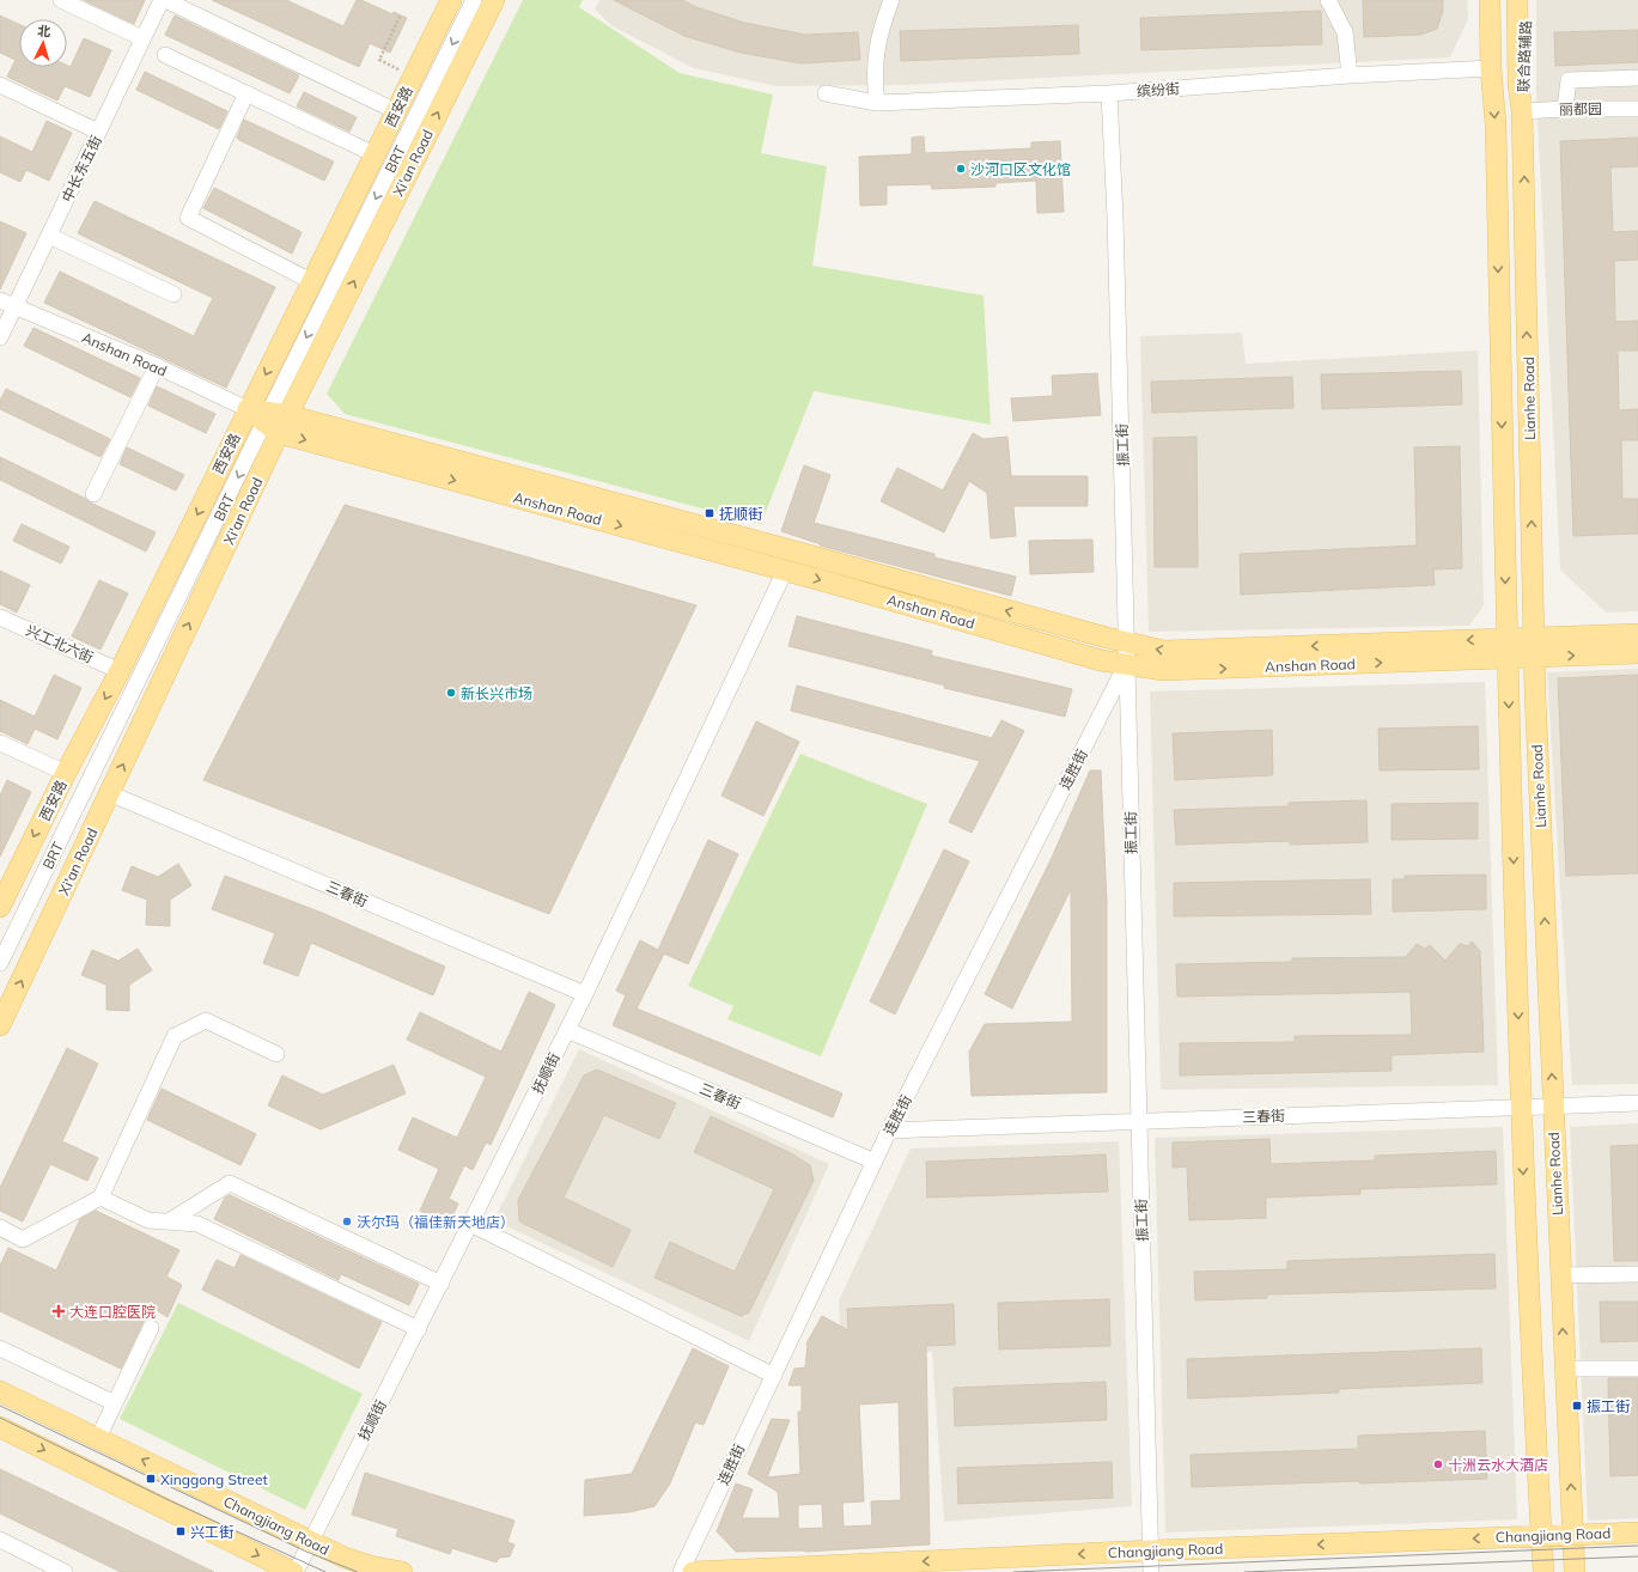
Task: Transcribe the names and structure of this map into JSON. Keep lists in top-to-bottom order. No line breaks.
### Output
{"streets":{"main road":["西安路","Xi'an Road","Anshan Road","Lianhe Road","Changjiang Road"],"street":["联合路辅路","缤纷街","丽都园","BRT","中长东五街","振工街","兴工北六街","连胜街","三春街","抚顺街"]},"crossings":[["联合路辅路","丽都园"],["联合路辅路","Lianhe Road"],["缤纷街","Lianhe Road"],["缤纷街","振工街"],["西安路","Anshan Road"],["西安路","兴工北六街"],["丽都园","Lianhe Road"],["BRT","Xi'an Road"],["BRT","Anshan Road"],["Xi'an Road","Anshan Road"],["Xi'an Road","三春街"],["中长东五街","Anshan Road"],["Anshan Road","Lianhe Road"],["Anshan Road","振工街"],["Anshan Road","连胜街"],["Anshan Road","抚顺街"],["Lianhe Road","三春街"],["Lianhe Road","Changjiang Road"],["振工街","连胜街"],["振工街","三春街"],["振工街","Changjiang Road"],["连胜街","三春街"],["三春街","抚顺街"],["抚顺街","Changjiang Road"]],"one_way":["西安路","BRT","Xi'an Road","Changjiang Road"],"places":{"other":["沙河口区文化馆","新长兴市场","沃尔玛（福佳新天地店）","十洲云水大酒店"],"transit":["抚顺街","振工街","Xinggong Street","兴工街"],"health":["大连口腔医院"]},"north":"top"}
